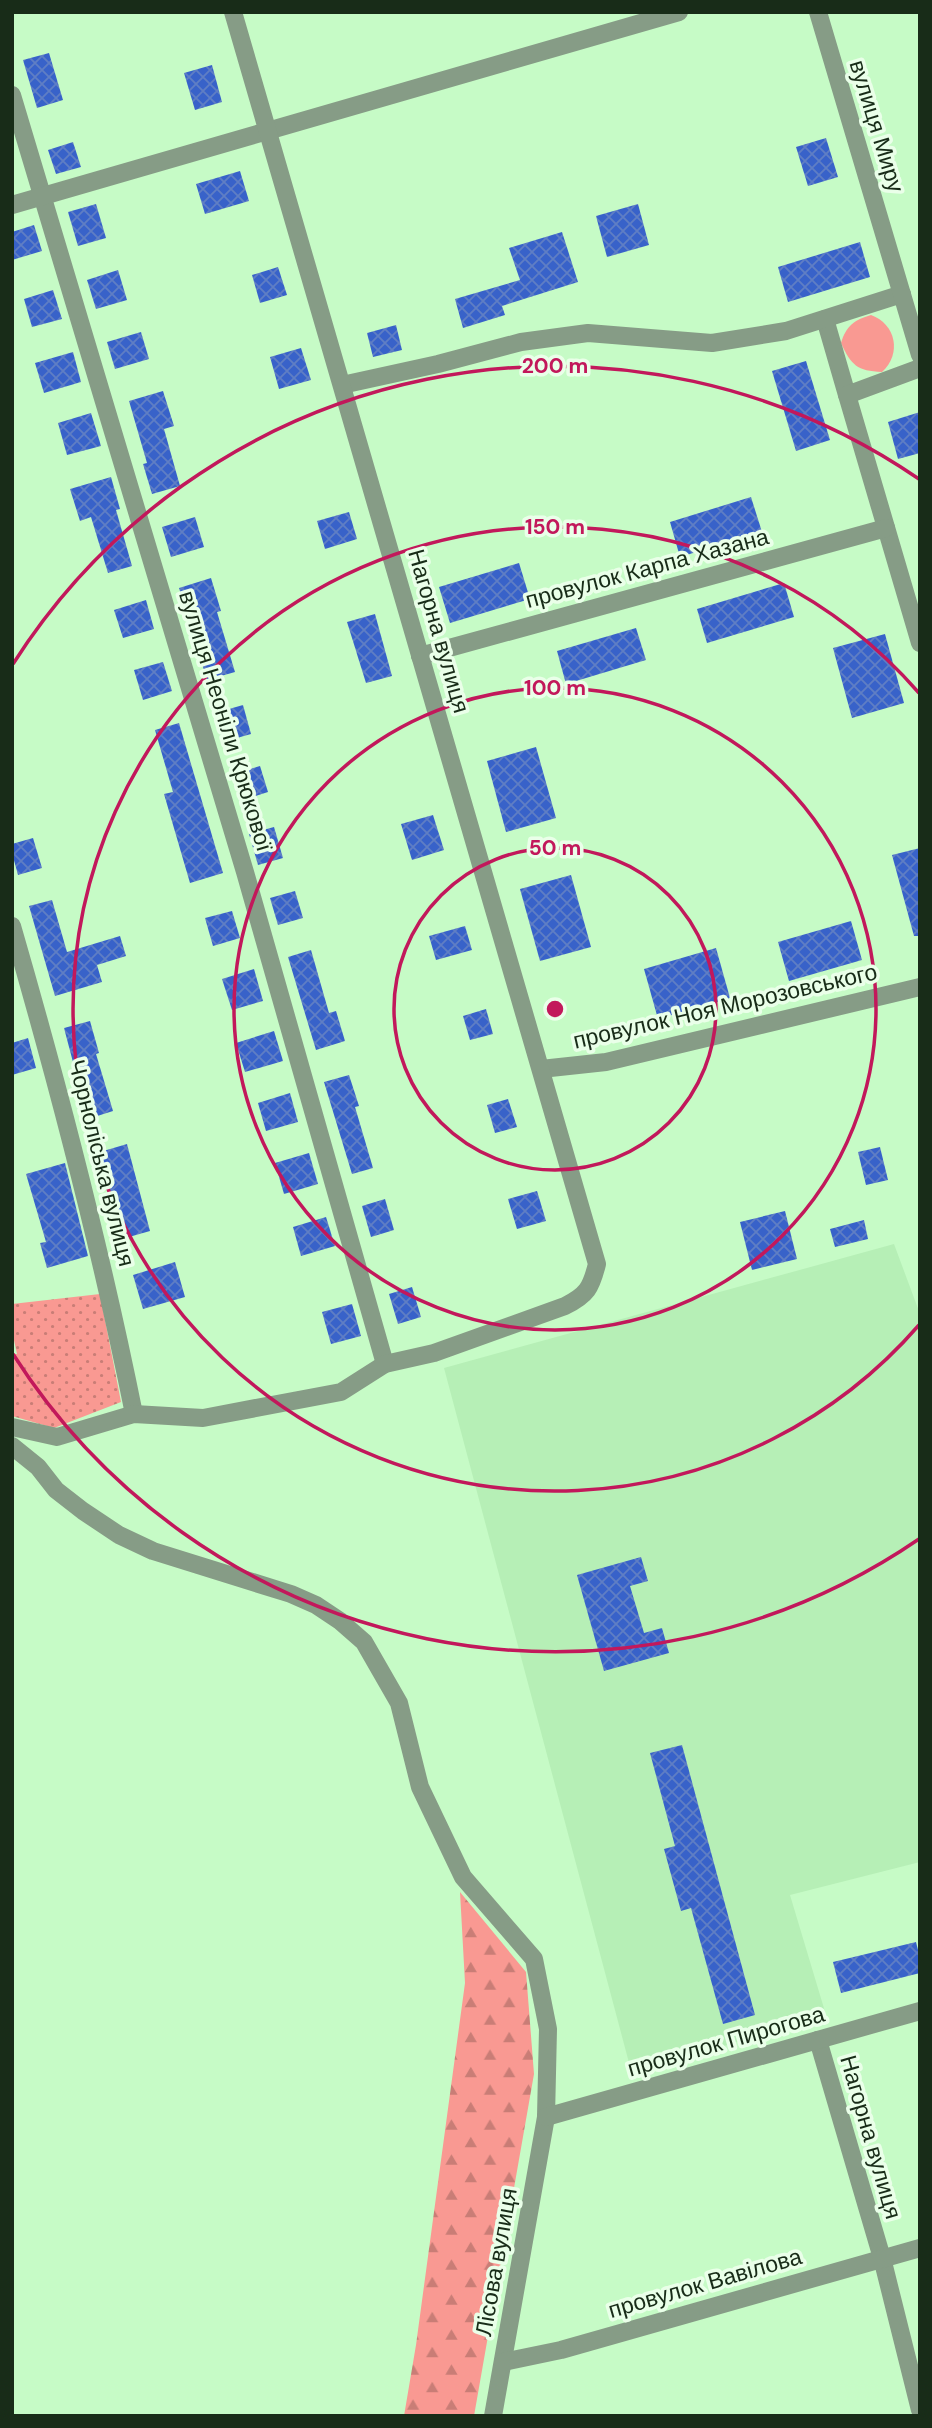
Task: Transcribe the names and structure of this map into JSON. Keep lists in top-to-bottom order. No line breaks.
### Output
{"streets":{"street":["вулиця Миру","провулок Карпа Хазана","Нагорна вулиця","вулиця Неоніли Крюкової","провулок Ноя Морозовського","Чорноліська вулиця","провулок Пирогова","Лісова вулиця","провулок Вавілова"]},"crossings":[["провулок Карпа Хазана","Нагорна вулиця"],["Нагорна вулиця","вулиця Неоніли Крюкової"],["Нагорна вулиця","провулок Ноя Морозовського"],["Нагорна вулиця","провулок Пирогова"],["Нагорна вулиця","провулок Вавілова"],["провулок Пирогова","Лісова вулиця"],["Лісова вулиця","провулок Вавілова"]],"rings":["200 m","150 m","100 m","50 m"]}
